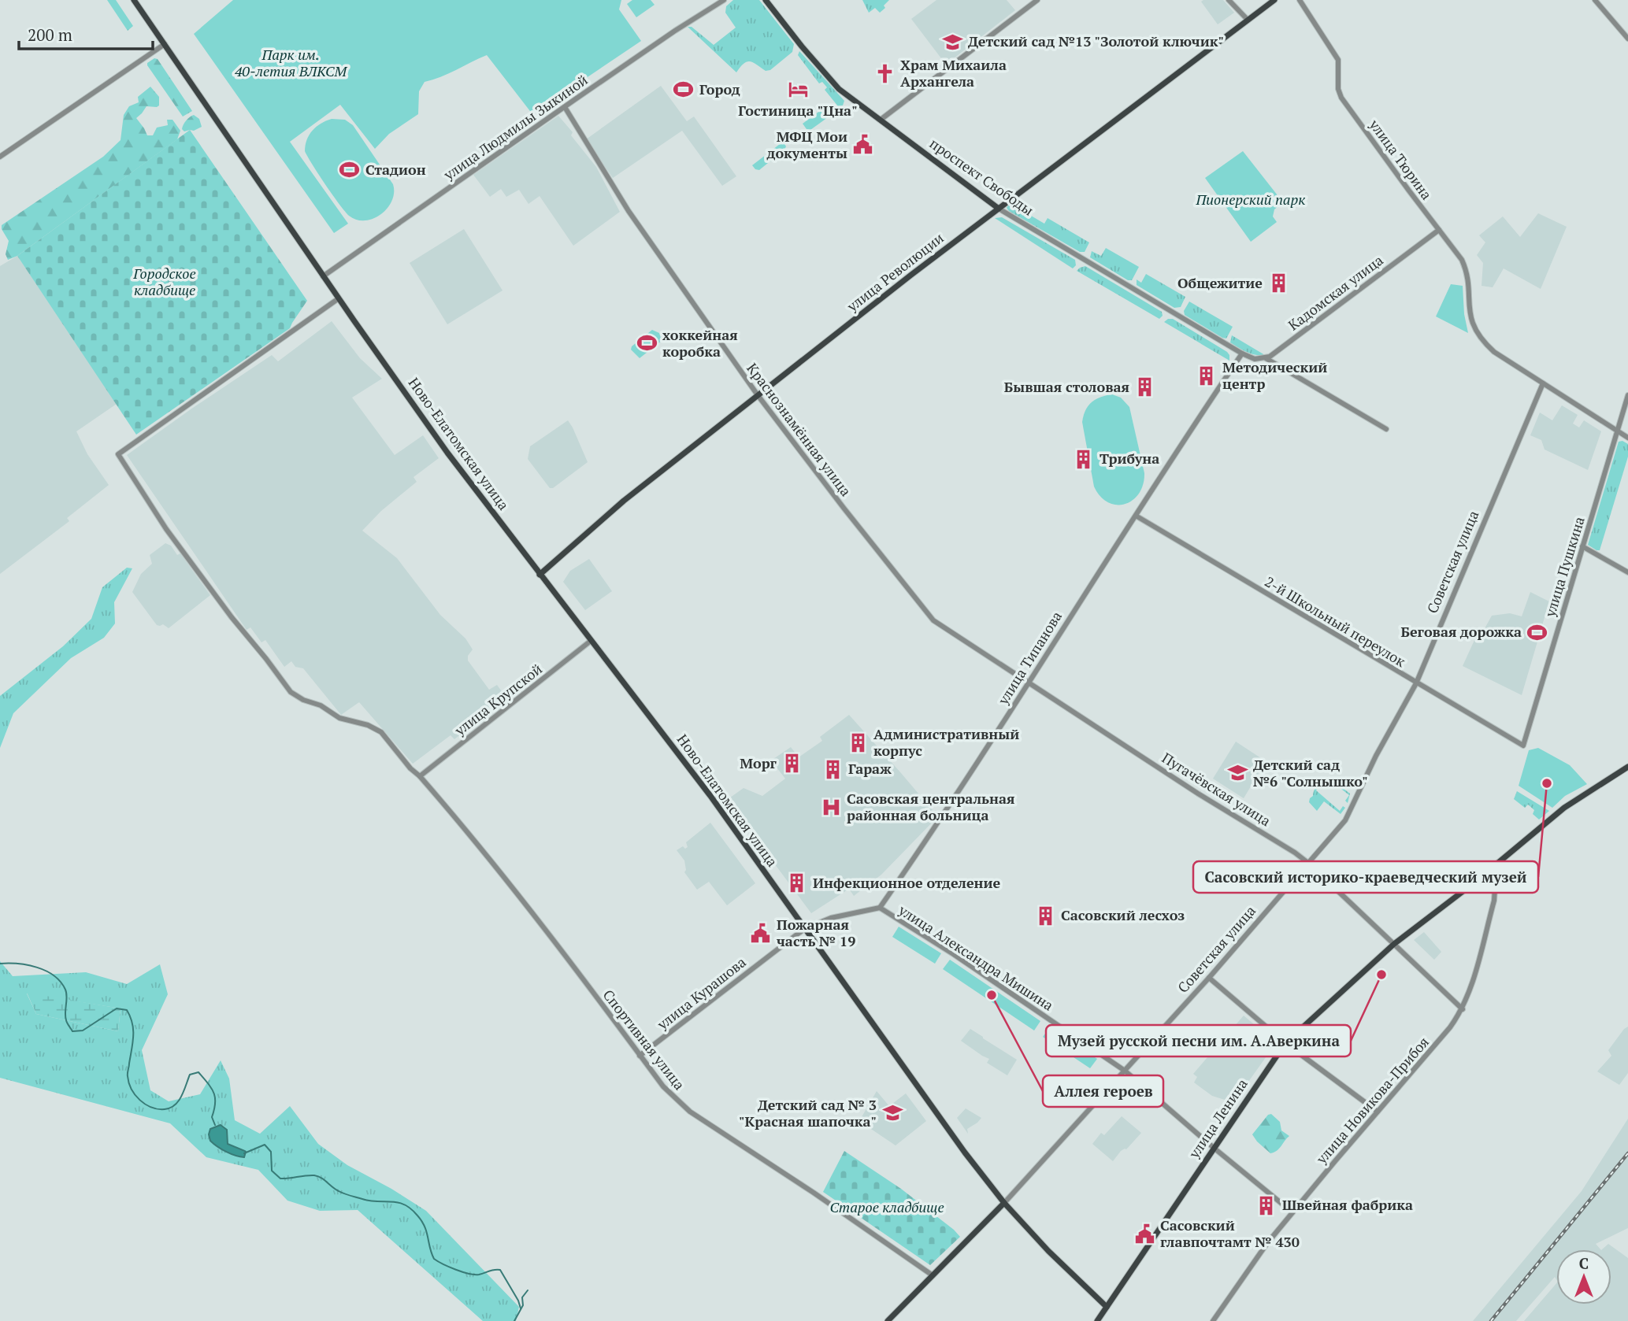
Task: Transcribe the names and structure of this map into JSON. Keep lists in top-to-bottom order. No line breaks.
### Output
{"streets":{"main road":["проспект Свободы","улица Революции","Ново-Елатомская улица","Советская улица","улица Ленина"],"street":["улица Людмилы Зыкиной","улица Тюрина","Кадомская улица","Краснознамённая улица","улица Пушкина","2-й Школьный переулок","улица Типанова","улица Крупской","Пугачёвская улица","улица Александра Мишина","улица Курашова","Спортивная улица","улица Новикова-Прибоя"]},"crossings":[["улица Людмилы Зыкиной","Краснознамённая улица"],["улица Людмилы Зыкиной","Ново-Елатомская улица"],["улица Тюрина","Кадомская улица"],["улица Тюрина","Советская улица"],["проспект Свободы","улица Революции"],["проспект Свободы","улица Типанова"],["улица Революции","Краснознамённая улица"],["улица Революции","Ново-Елатомская улица"],["Краснознамённая улица","Пугачёвская улица"],["Ново-Елатомская улица","Советская улица"],["Ново-Елатомская улица","улица Крупской"],["Ново-Елатомская улица","улица Курашова"],["Ново-Елатомская улица","Спортивная улица"],["Ново-Елатомская улица","улица Ленина"],["Советская улица","2-й Школьный переулок"],["Советская улица","Пугачёвская улица"],["Советская улица","улица Александра Мишина"],["Советская улица","Спортивная улица"],["улица Пушкина","2-й Школьный переулок"],["2-й Школьный переулок","улица Типанова"],["улица Типанова","Пугачёвская улица"],["улица Типанова","улица Александра Мишина"],["улица Крупской","Спортивная улица"],["Пугачёвская улица","улица Новикова-Прибоя"],["Пугачёвская улица","улица Ленина"],["улица Александра Мишина","улица Новикова-Прибоя"],["улица Александра Мишина","улица Ленина"],["улица Курашова","Спортивная улица"],["улица Новикова-Прибоя","улица Ленина"]],"parks":["Парк им. 40-летия ВЛКСМ","Пионерский парк","Городское кладбище","Старое кладбище"],"places":{"school or university":["Детский сад №13 \"Золотой ключик\"","Детский сад №6 \"Солнышко\"","Детский сад № 3 \"Красная шапочка\""],"church":["Храм Михаила Архангела"],"sports":["Город","Стадион","хоккейная коробка","Беговая дорожка"],"hotel":["Гостиница \"Цна\""],"public building":["МФЦ Мои документы","Пожарная часть № 19","Сасовский главпочтамт № 430"],"building":["Общежитие","Методический центр","Бывшая столовая","Трибуна","Административный корпус","Морг","Гараж","Инфекционное отделение","Сасовский лесхоз","Швейная фабрика"],"other":["Сасовский историко-краеведческий музей","Музей русской песни им. А.Аверкина","Аллея героев"],"hospital":["Сасовская центральная районная больница"]},"scale_bar":"200 m","north":"top"}
